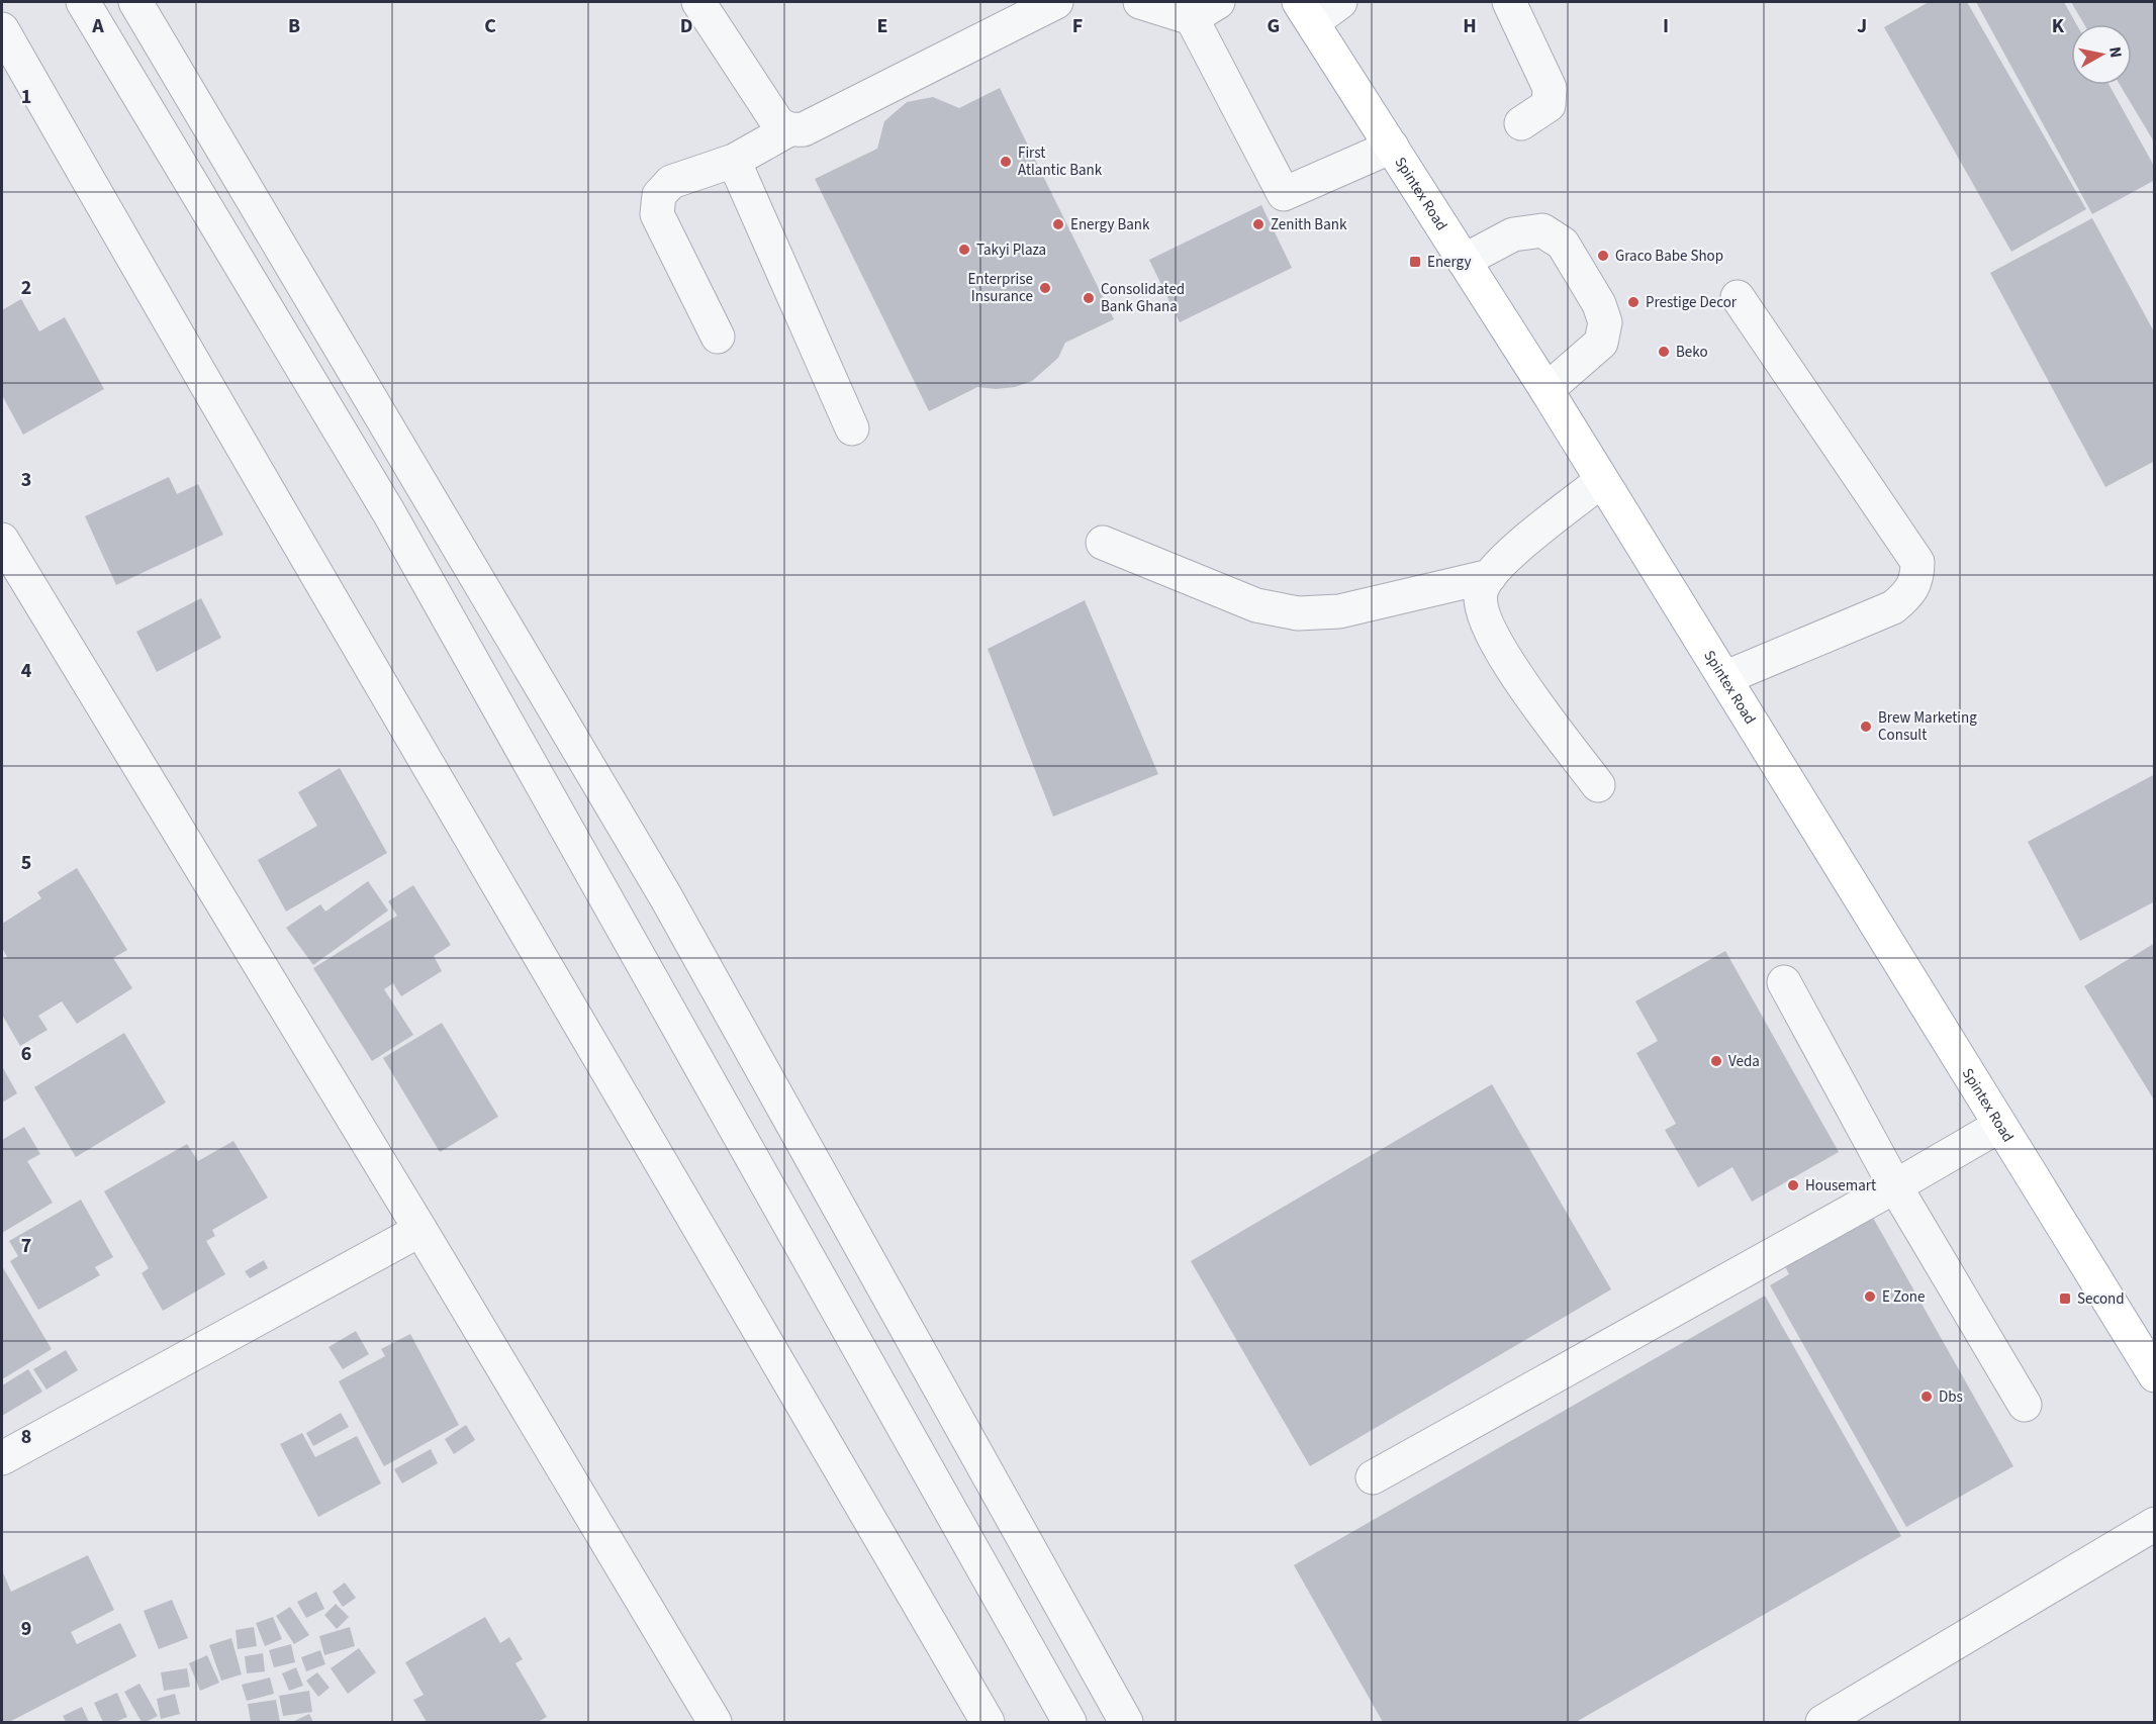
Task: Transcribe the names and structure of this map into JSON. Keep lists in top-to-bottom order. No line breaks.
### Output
{"streets":{"main road":["Spintex Road"]},"places":{"other":["First Atlantic Bank","Energy Bank","Zenith Bank","Takyi Plaza","Graco Babe Shop","Enterprise Insurance","Consolidated Bank Ghana","Prestige Decor","Beko","Brew Marketing Consult","Veda","Housemart","E Zone","Dbs"],"transit":["Energy","Second"]},"north":"right","grid":{"columns":["A","B","C","D","E","F","G","H","I","J","K"],"rows":["1","2","3","4","5","6","7","8","9"]}}
